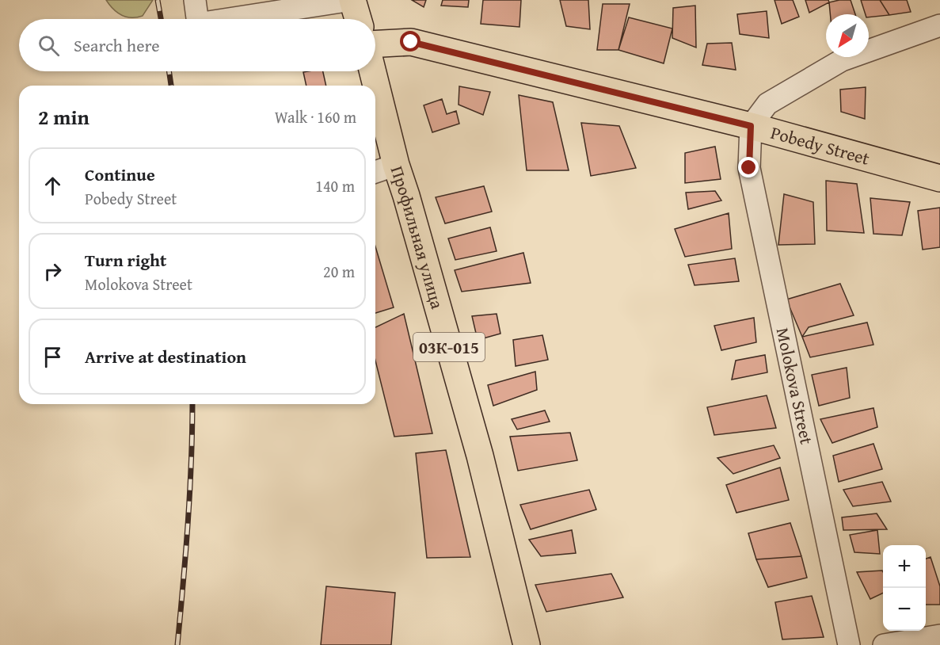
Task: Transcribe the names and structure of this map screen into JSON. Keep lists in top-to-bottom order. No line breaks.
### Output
{"streets":{"main road":["Pobedy Street","Профильная улица","03К-015"],"street":["Molokova Street"]},"crossings":[["Pobedy Street","Molokova Street"]],"north":"bottom left","page":{"search":"Search here","heading":["2 min","Walk · 160 m"],"list":[["Continue","Pobedy Street","140 m"],["Turn right","Molokova Street","20 m"],"Arrive at destination"],"map_buttons":["+","−"]}}
